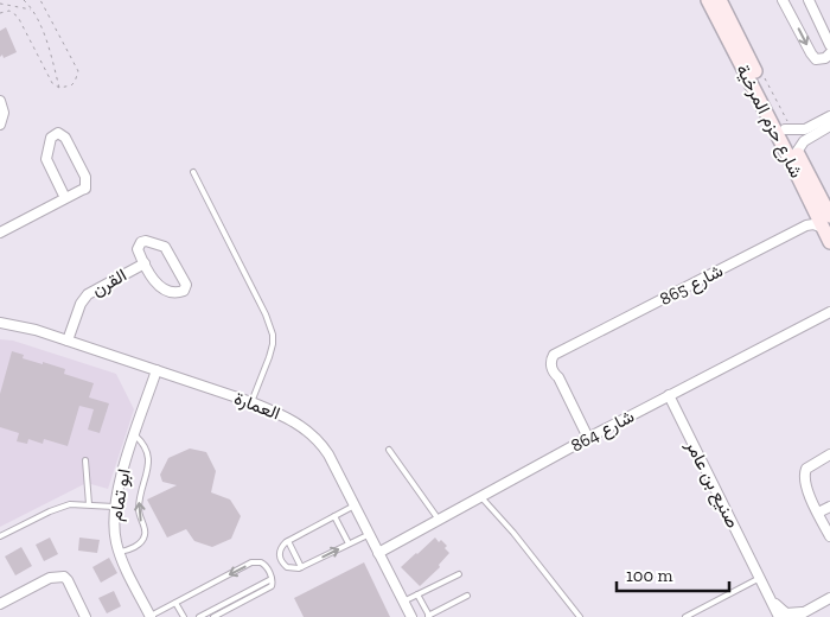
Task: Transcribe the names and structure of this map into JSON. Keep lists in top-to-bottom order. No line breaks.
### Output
{"streets":{"street":["شارع حزم المرخية","القرن","شارع 865","العمارة","شارع 864","صنيع بن عامر","ابو تمام"]},"crossings":[["القرن","العمارة"],["شارع 865","شارع 864"],["العمارة","شارع 864"],["العمارة","ابو تمام"],["شارع 864","صنيع بن عامر"]],"scale_bar":"100 m"}
